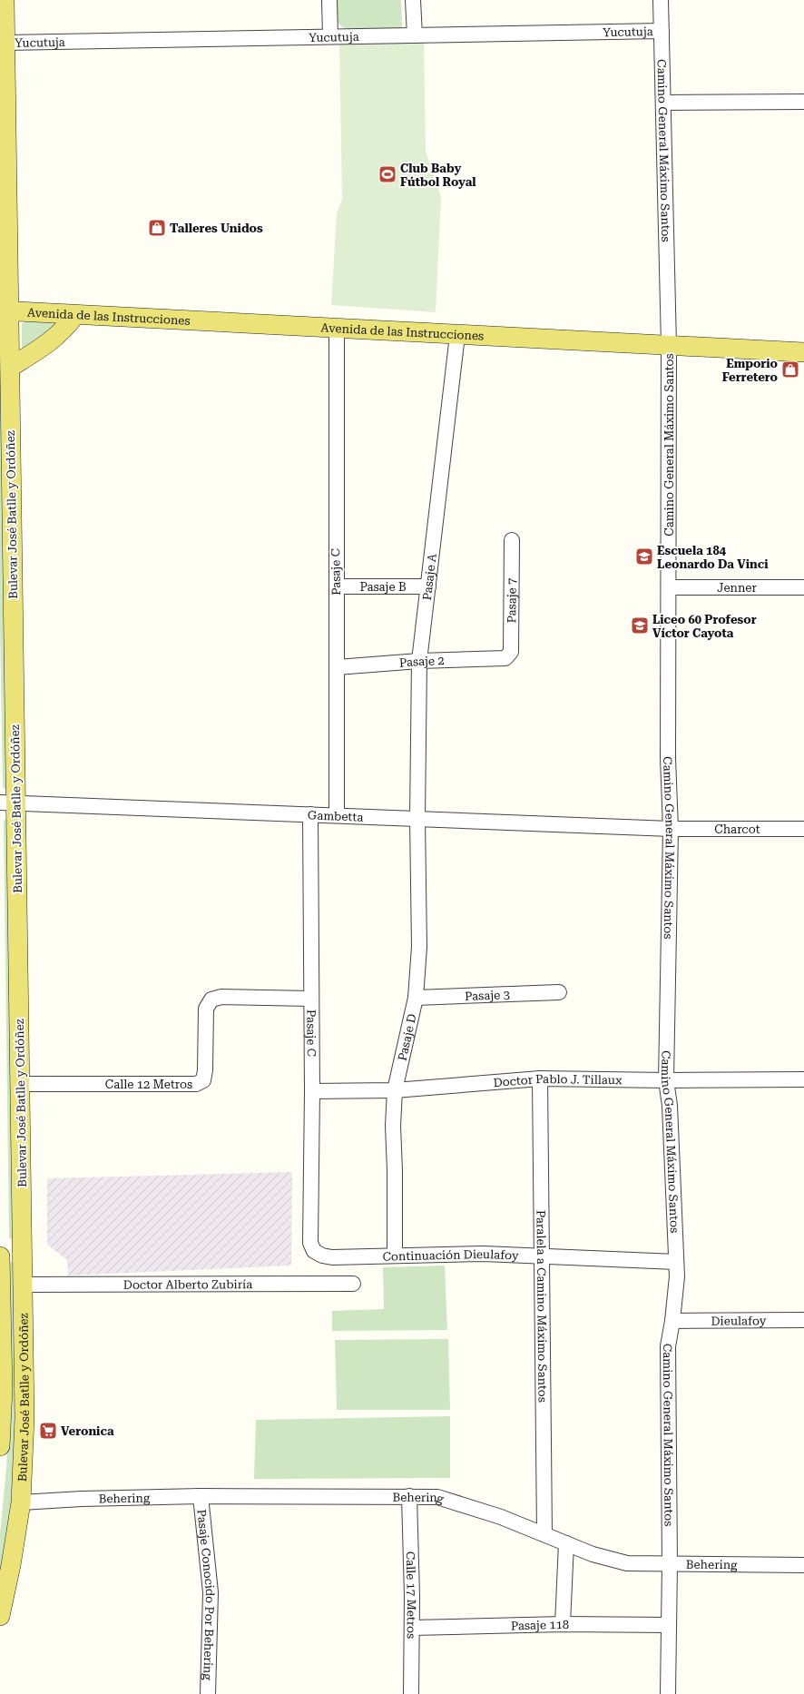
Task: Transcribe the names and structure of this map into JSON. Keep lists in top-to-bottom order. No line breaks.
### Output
{"streets":{"main road":["Avenida de las Instrucciones","Bulevar José Batlle y Ordóñez"],"street":["Yucutuja","Camino General Máximo Santos","Pasaje C","Pasaje A","Pasaje B","Jenner","Pasaje 7","Pasaje 2","Gambetta","Charcot","Pasaje 3","Pasaje D","Doctor Pablo J. Tillaux","Calle 12 Metros","Continuación Dieulafoy","Doctor Alberto Zubiría","Paralela a Camino Máximo Santos","Dieulafoy","Behering","Pasaje Conocido Por Behering","Calle 17 Metros","Pasaje 118"]},"crossings":[["Yucutuja","Camino General Máximo Santos"],["Yucutuja","Bulevar José Batlle y Ordóñez"],["Camino General Máximo Santos","Avenida de las Instrucciones"],["Camino General Máximo Santos","Jenner"],["Camino General Máximo Santos","Gambetta"],["Camino General Máximo Santos","Charcot"],["Camino General Máximo Santos","Doctor Pablo J. Tillaux"],["Camino General Máximo Santos","Continuación Dieulafoy"],["Camino General Máximo Santos","Dieulafoy"],["Camino General Máximo Santos","Behering"],["Camino General Máximo Santos","Pasaje 118"],["Avenida de las Instrucciones","Bulevar José Batlle y Ordóñez"],["Avenida de las Instrucciones","Pasaje C"],["Avenida de las Instrucciones","Pasaje A"],["Bulevar José Batlle y Ordóñez","Gambetta"],["Bulevar José Batlle y Ordóñez","Calle 12 Metros"],["Bulevar José Batlle y Ordóñez","Doctor Alberto Zubiría"],["Bulevar José Batlle y Ordóñez","Behering"],["Pasaje C","Pasaje B"],["Pasaje C","Pasaje 2"],["Pasaje C","Gambetta"],["Pasaje C","Doctor Pablo J. Tillaux"],["Pasaje C","Calle 12 Metros"],["Pasaje C","Continuación Dieulafoy"],["Pasaje A","Pasaje B"],["Pasaje A","Pasaje 2"],["Pasaje A","Gambetta"],["Pasaje A","Pasaje D"],["Pasaje 7","Pasaje 2"],["Gambetta","Charcot"],["Gambetta","Pasaje D"],["Pasaje 3","Pasaje D"],["Pasaje D","Doctor Pablo J. Tillaux"],["Pasaje D","Continuación Dieulafoy"],["Doctor Pablo J. Tillaux","Paralela a Camino Máximo Santos"],["Continuación Dieulafoy","Paralela a Camino Máximo Santos"],["Paralela a Camino Máximo Santos","Behering"],["Behering","Pasaje Conocido Por Behering"],["Behering","Calle 17 Metros"],["Calle 17 Metros","Pasaje 118"]],"places":{"sports":["Club Baby Fútbol Royal"],"shop":["Talleres Unidos","Emporio Ferretero"],"school or university":["Escuela 184 Leonardo Da Vinci","Liceo 60 Profesor Víctor Cayota"],"supermarket":["Veronica"]}}
